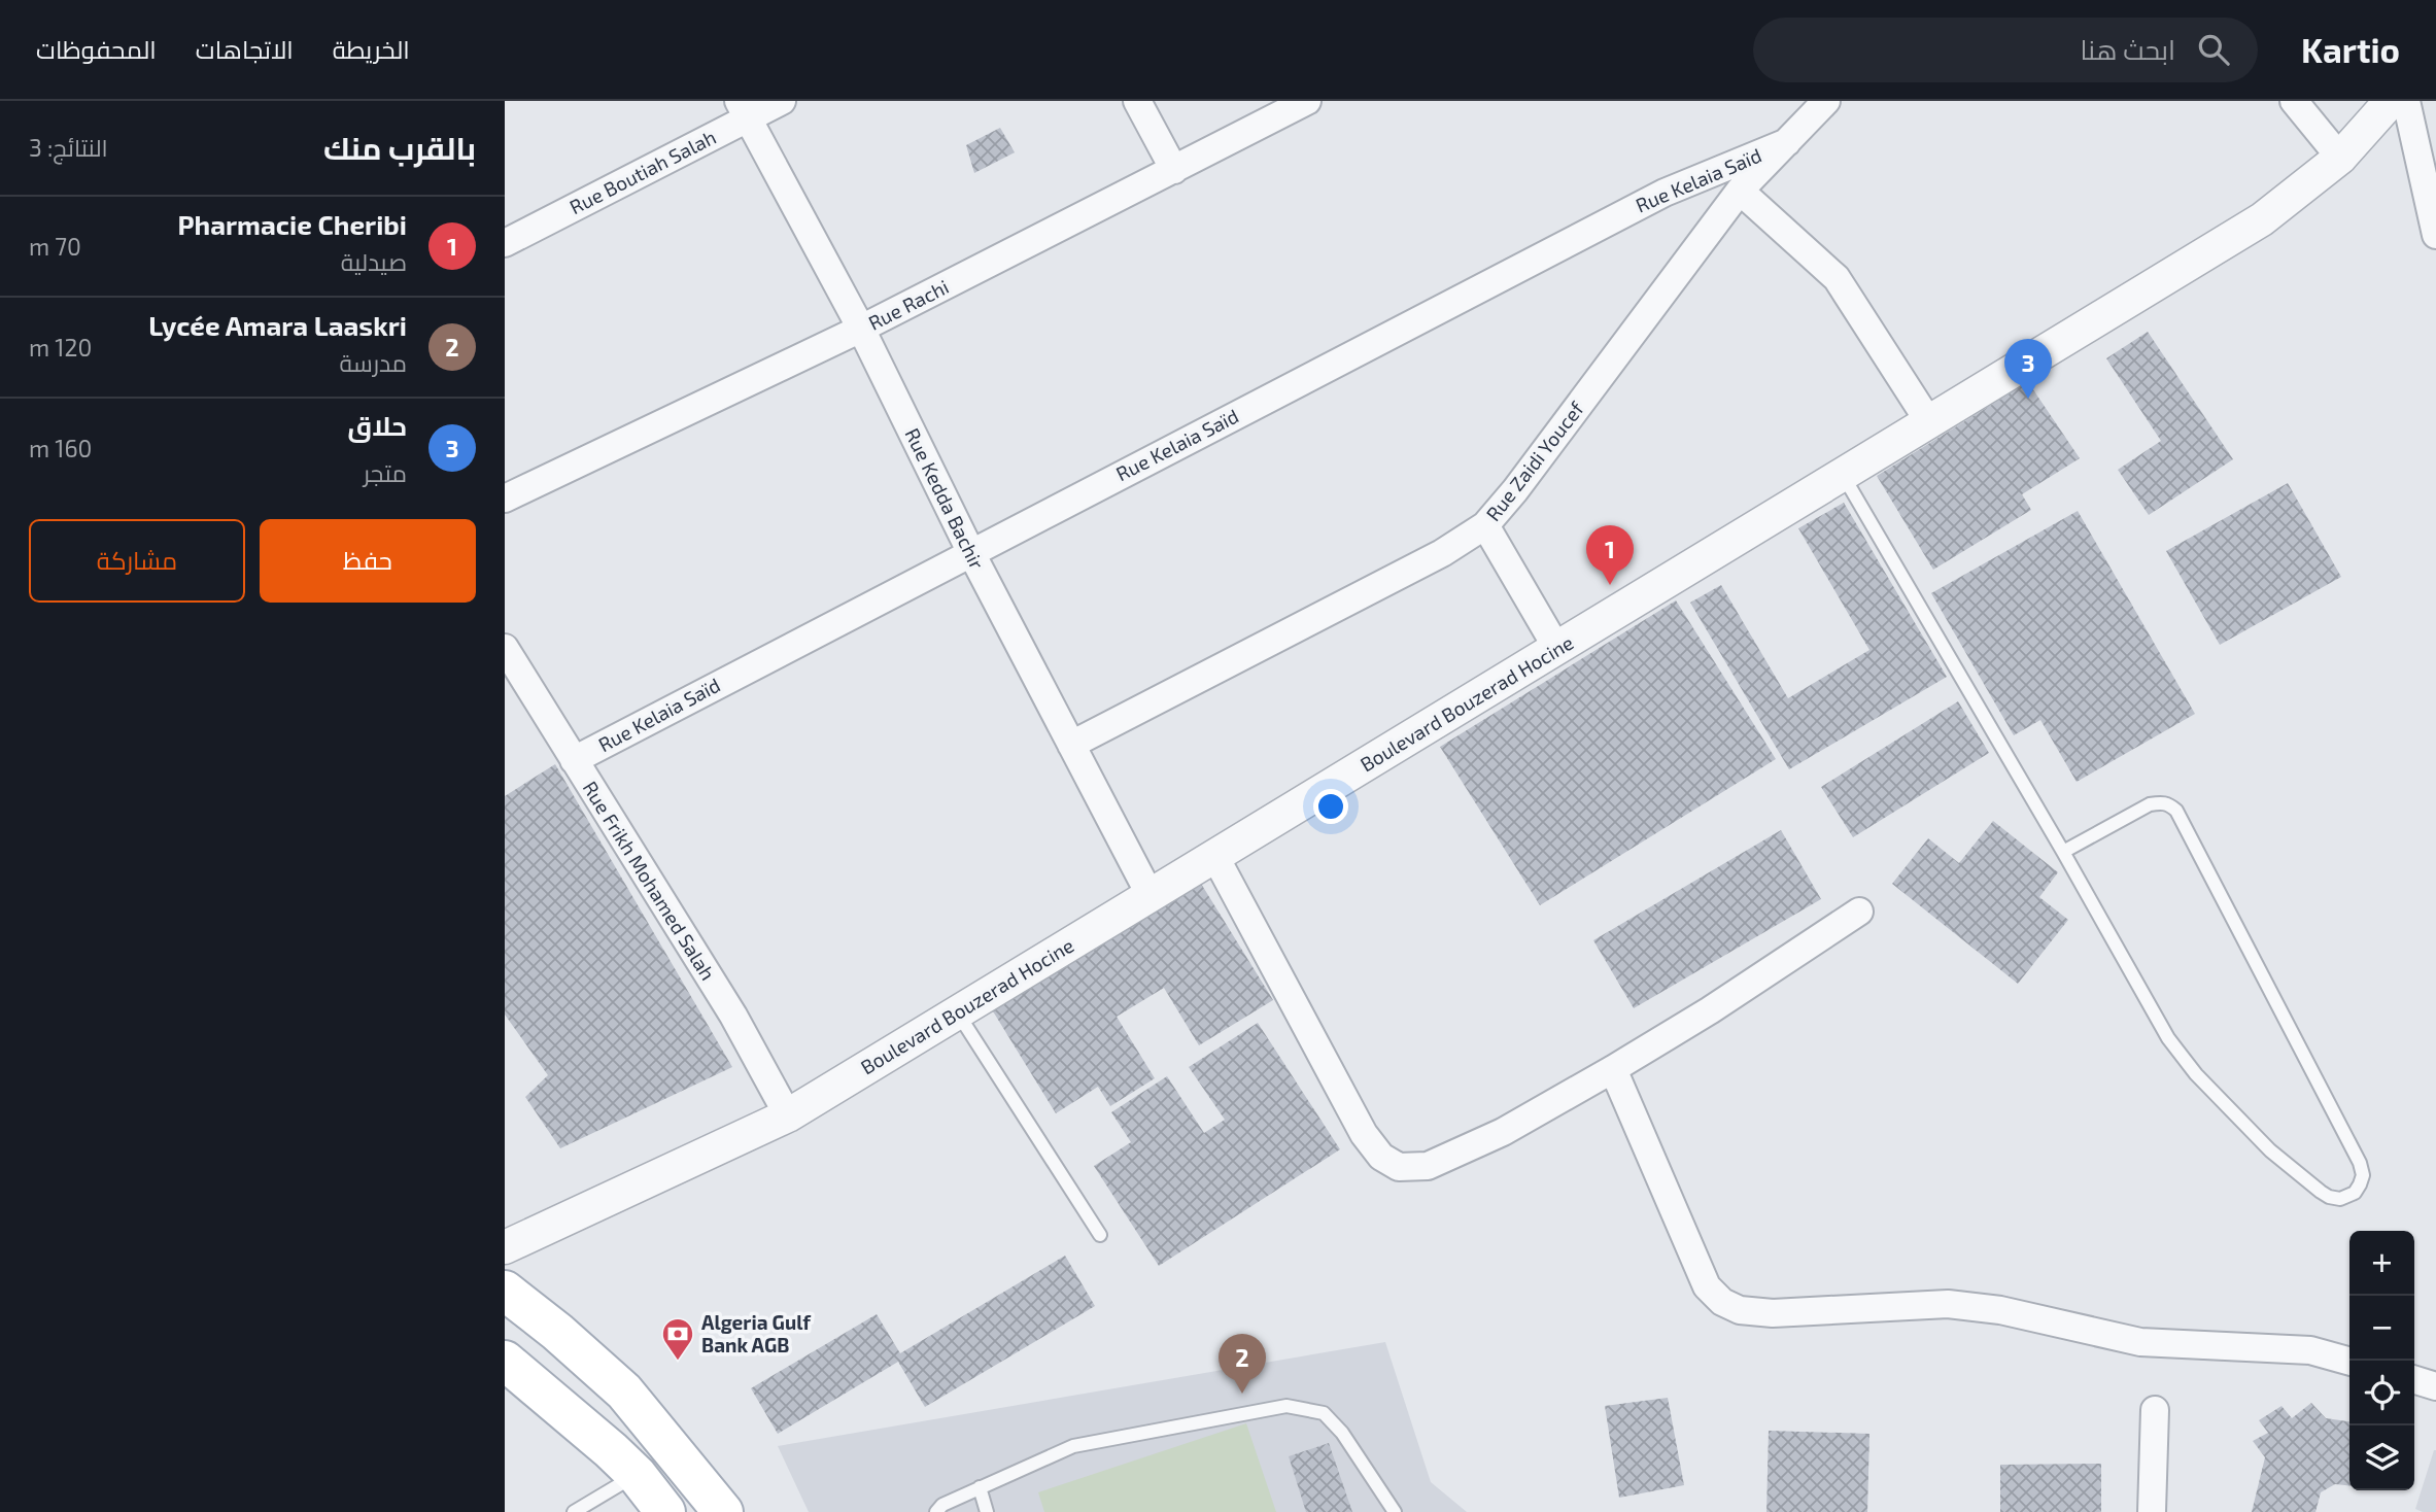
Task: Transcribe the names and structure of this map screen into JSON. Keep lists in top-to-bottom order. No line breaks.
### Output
{"streets":{"street":["Rue Boutiah Salah","Rue Kelaia Saïd","Rue Rachi","Rue Zaidi Youcef","Rue Kedda Bachir","Boulevard Bouzerad Hocine","Rue Frikh Mohamed Salah"]},"crossings":[["Rue Boutiah Salah","Rue Kedda Bachir"],["Rue Kelaia Saïd","Rue Zaidi Youcef"],["Rue Kelaia Saïd","Rue Kedda Bachir"],["Rue Kelaia Saïd","Rue Frikh Mohamed Salah"],["Rue Rachi","Rue Kedda Bachir"],["Rue Zaidi Youcef","Rue Kedda Bachir"],["Rue Kedda Bachir","Boulevard Bouzerad Hocine"],["Boulevard Bouzerad Hocine","Rue Frikh Mohamed Salah"]],"places":{"bank":["Algeria Gulf Bank AGB"]},"page":{"header":"Kartio","search":"ابحث هنا","nav":["الخريطة","الاتجاهات","المحفوظات"],"heading":["بالقرب منك","النتائج: 3"],"list":[{"mark":"1","name":"Pharmacie Cheribi","note":"صيدلية","value":"70 m"},{"mark":"2","name":"Lycée Amara Laaskri","note":"مدرسة","value":"120 m"},{"mark":"3","name":"حلاق","note":"متجر","value":"160 m"}],"pins":["3","1","2"],"buttons":["حفظ","مشاركة"],"map_buttons":["+","−"]}}
